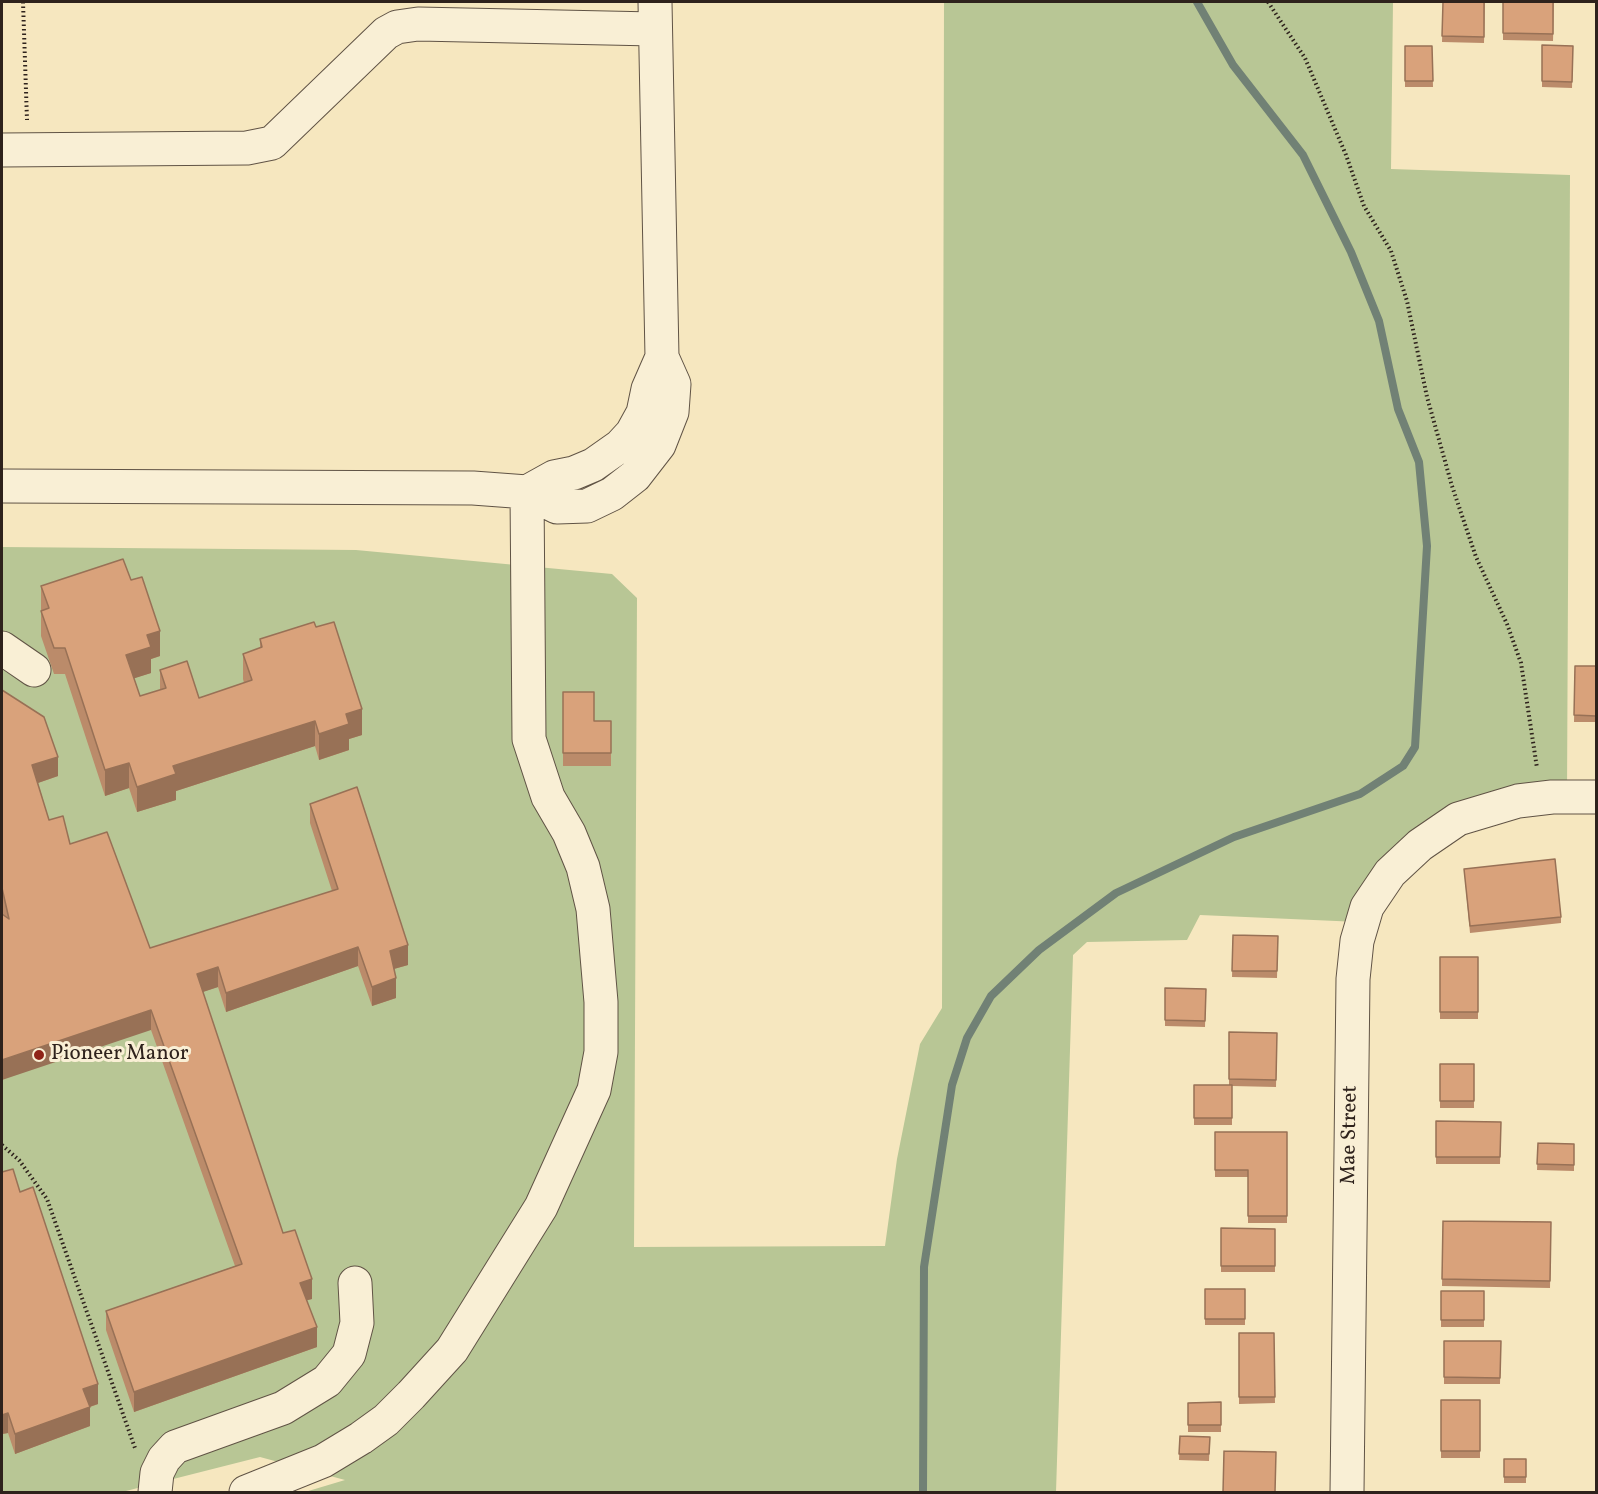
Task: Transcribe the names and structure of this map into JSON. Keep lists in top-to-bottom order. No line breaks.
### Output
{"streets":{"street":["Mae Street"]},"places":["Pioneer Manor"]}
